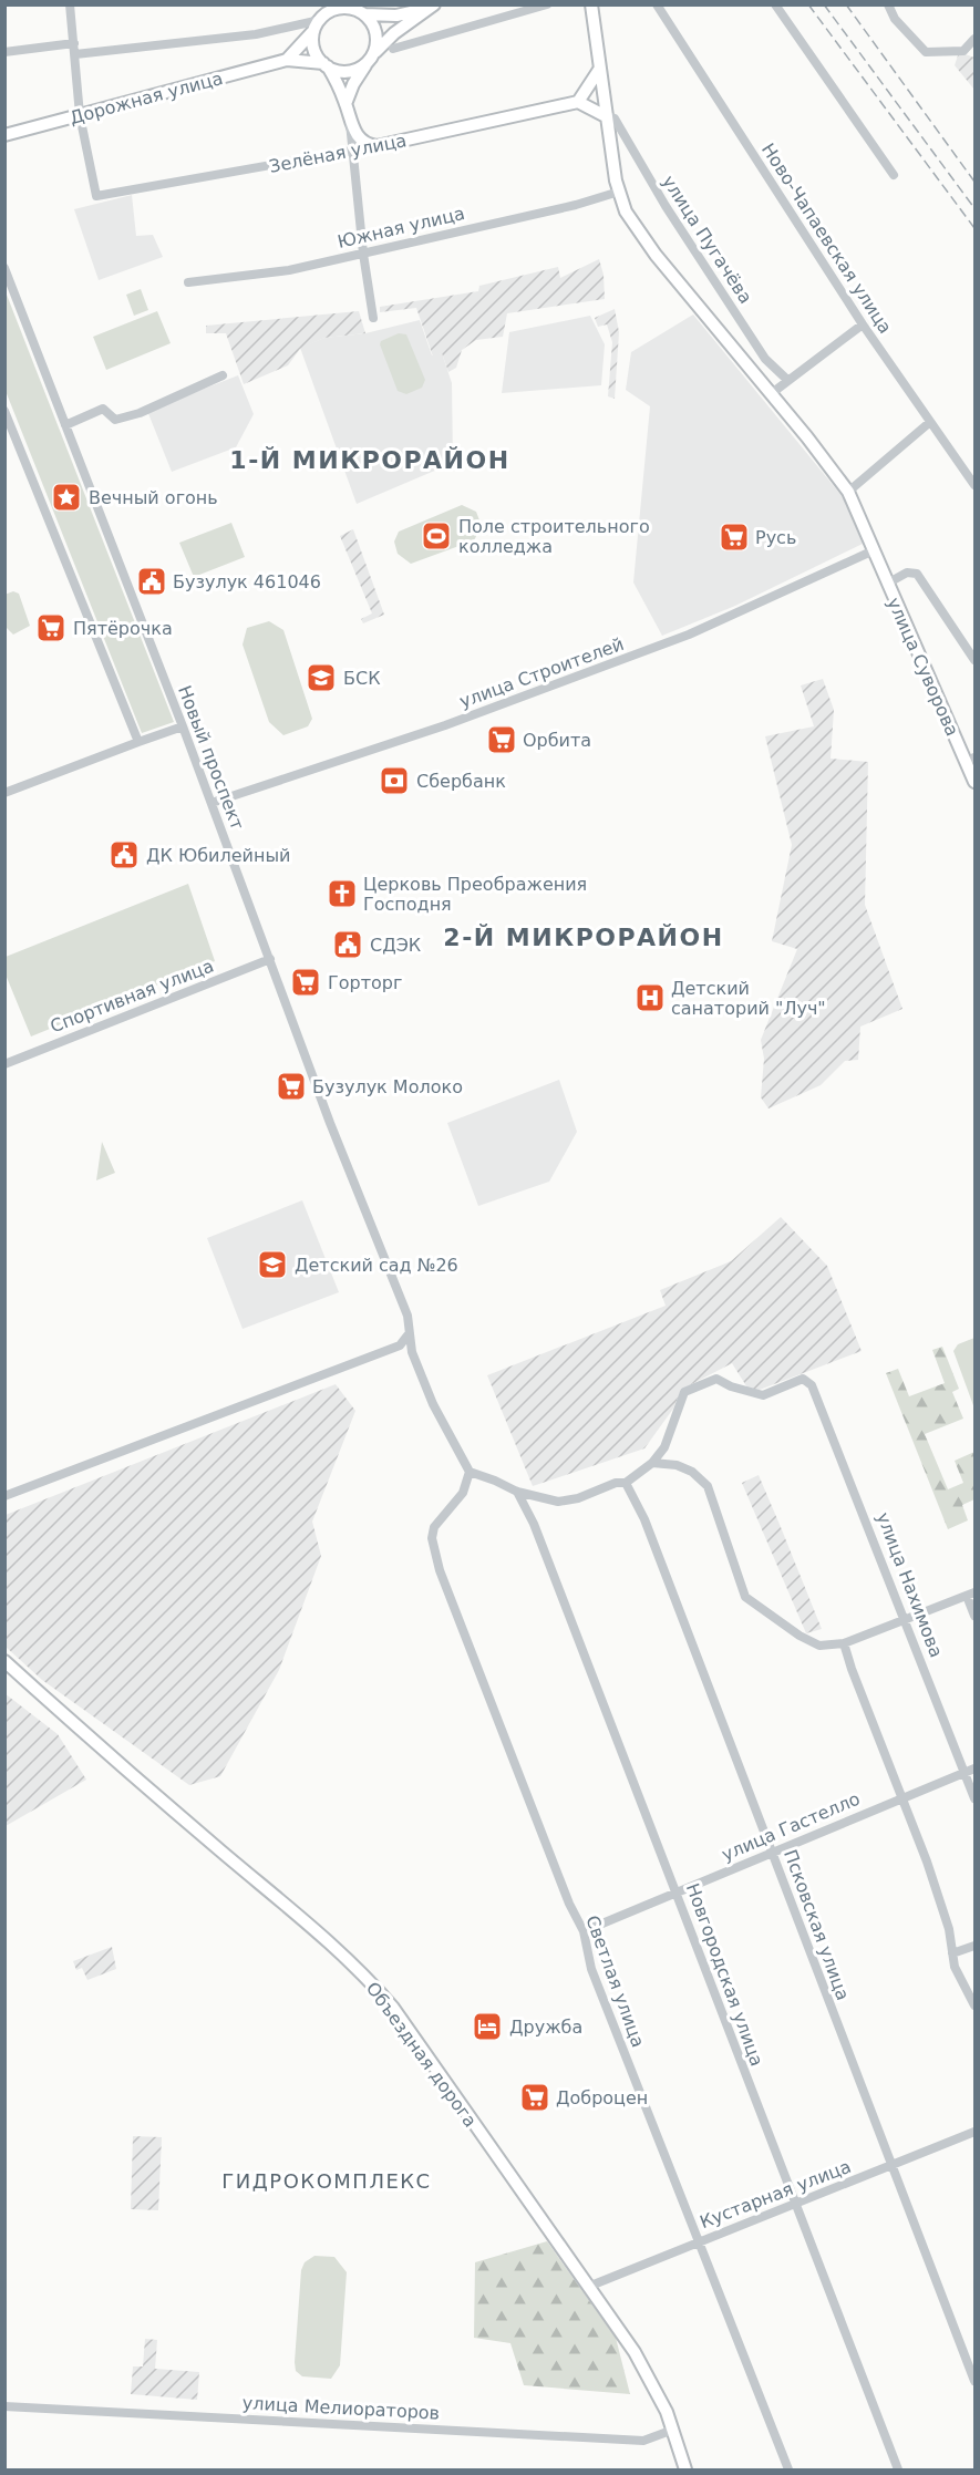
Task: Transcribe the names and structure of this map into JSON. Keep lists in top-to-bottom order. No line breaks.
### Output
{"streets":{"main road":["Дорожная улица","Зелёная улица","улица Суворова","Объездная дорога"],"street":["Южная улица","Ново-Чапаевская улица","улица Пугачёва","улица Строителей","Новый проспект","Спортивная улица","улица Нахимова","улица Гастелло","Псковская улица","Новгородская улица","Светлая улица","Кустарная улица","улица Мелиораторов"]},"crossings":[["Дорожная улица","Зелёная улица"],["Южная улица","улица Суворова"],["улица Пугачёва","улица Суворова"],["улица Суворова","улица Строителей"],["улица Строителей","Новый проспект"],["Новый проспект","Спортивная улица"],["Новый проспект","Светлая улица"],["улица Нахимова","улица Гастелло"],["улица Гастелло","Псковская улица"],["улица Гастелло","Новгородская улица"],["улица Гастелло","Светлая улица"],["Псковская улица","Кустарная улица"],["Новгородская улица","Кустарная улица"],["Светлая улица","Кустарная улица"],["Объездная дорога","Кустарная улица"],["Объездная дорога","улица Мелиораторов"]],"districts":["1-Й МИКРОРАЙОН","2-Й МИКРОРАЙОН","ГИДРОКОМПЛЕКС"],"places":{"place":["Вечный огонь"],"sports":["Поле строительного колледжа"],"supermarket":["Русь","Пятёрочка","Орбита","Горторг","Бузулук Молоко","Доброцен"],"public building":["Бузулук 461046","ДК Юбилейный","СДЭК"],"school or university":["БСК","Детский сад №26"],"bank":["Сбербанк"],"church":["Церковь Преображения Господня"],"hospital":["Детский санаторий \"Луч\""],"hotel":["Дружба"]}}
